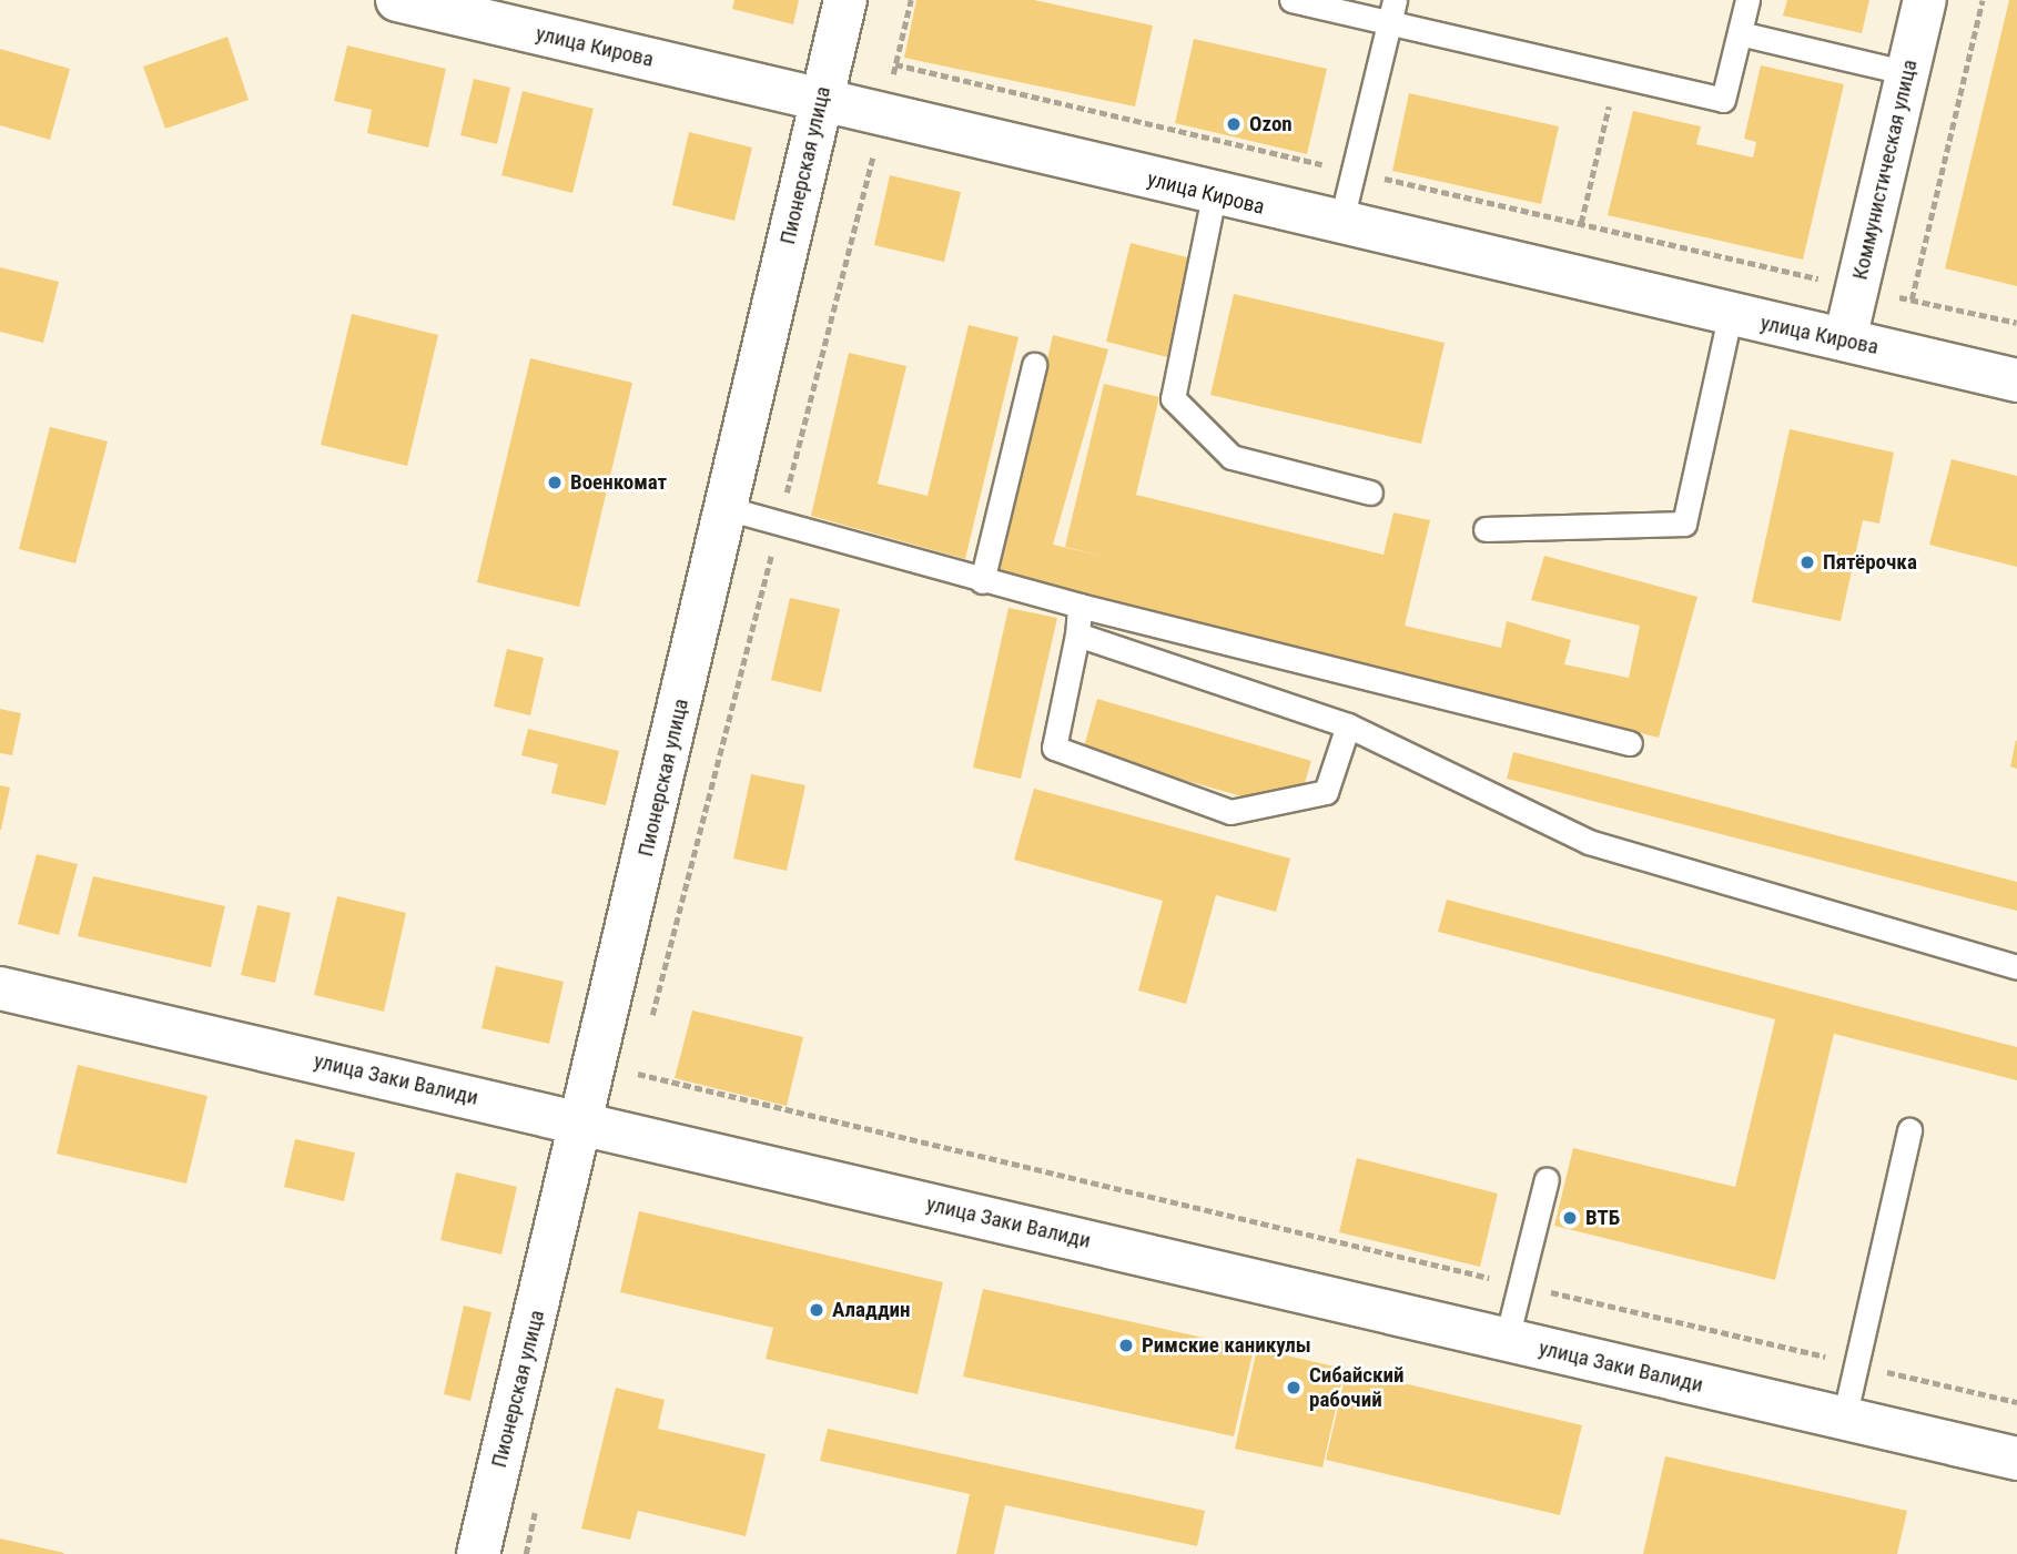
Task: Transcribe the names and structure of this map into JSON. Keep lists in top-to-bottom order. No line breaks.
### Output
{"streets":{"street":["улица Кирова","Пионерская улица","Коммунистическая улица","улица Заки Валиди"]},"crossings":[["улица Кирова","Пионерская улица"],["улица Кирова","Коммунистическая улица"],["Пионерская улица","улица Заки Валиди"]],"places":["Ozon","Военкомат","Пятёрочка","ВТБ","Аладдин","Римские каникулы","Сибайский рабочий"]}
